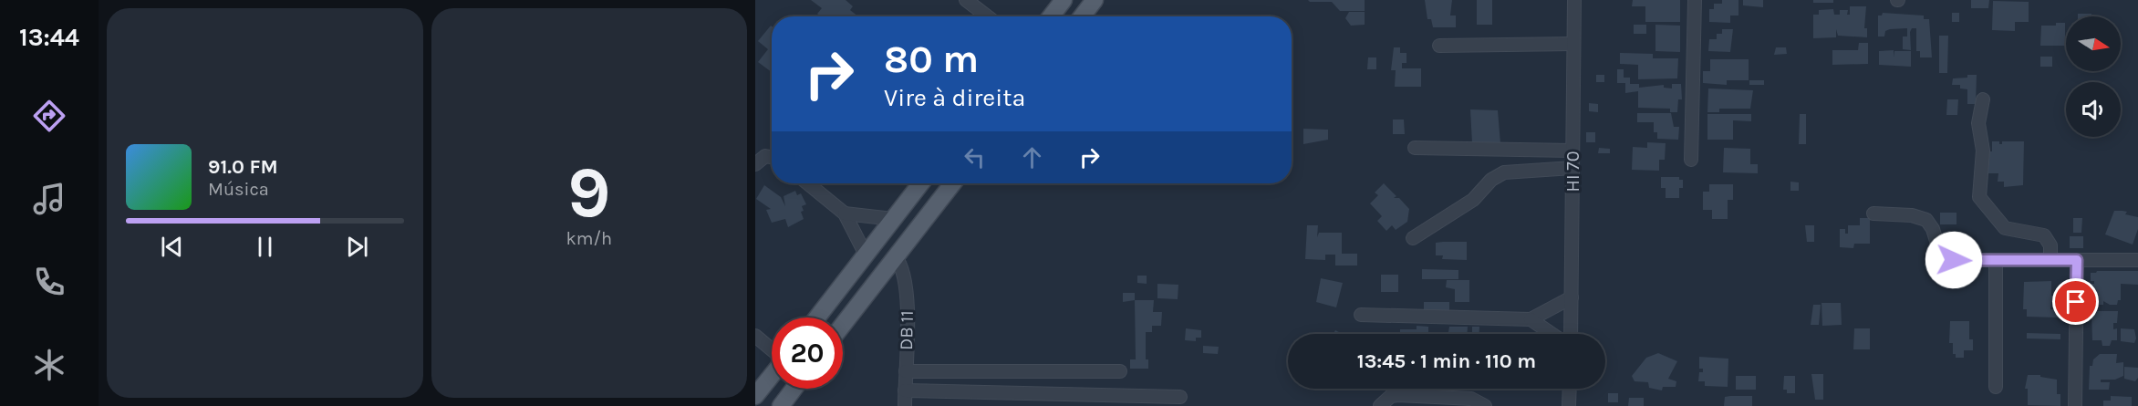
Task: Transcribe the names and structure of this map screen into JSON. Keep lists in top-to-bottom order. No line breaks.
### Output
{"streets":{"street":["HI 70","DB 11"]},"north":"right","page":{"tabs":"13:44","tile":["9","km/h"],"turn":["80 m","Vire à direita"],"song":["91.0 FM","Música"],"limit":"20","trip":"13:45 · 1 min · 110 m"}}
